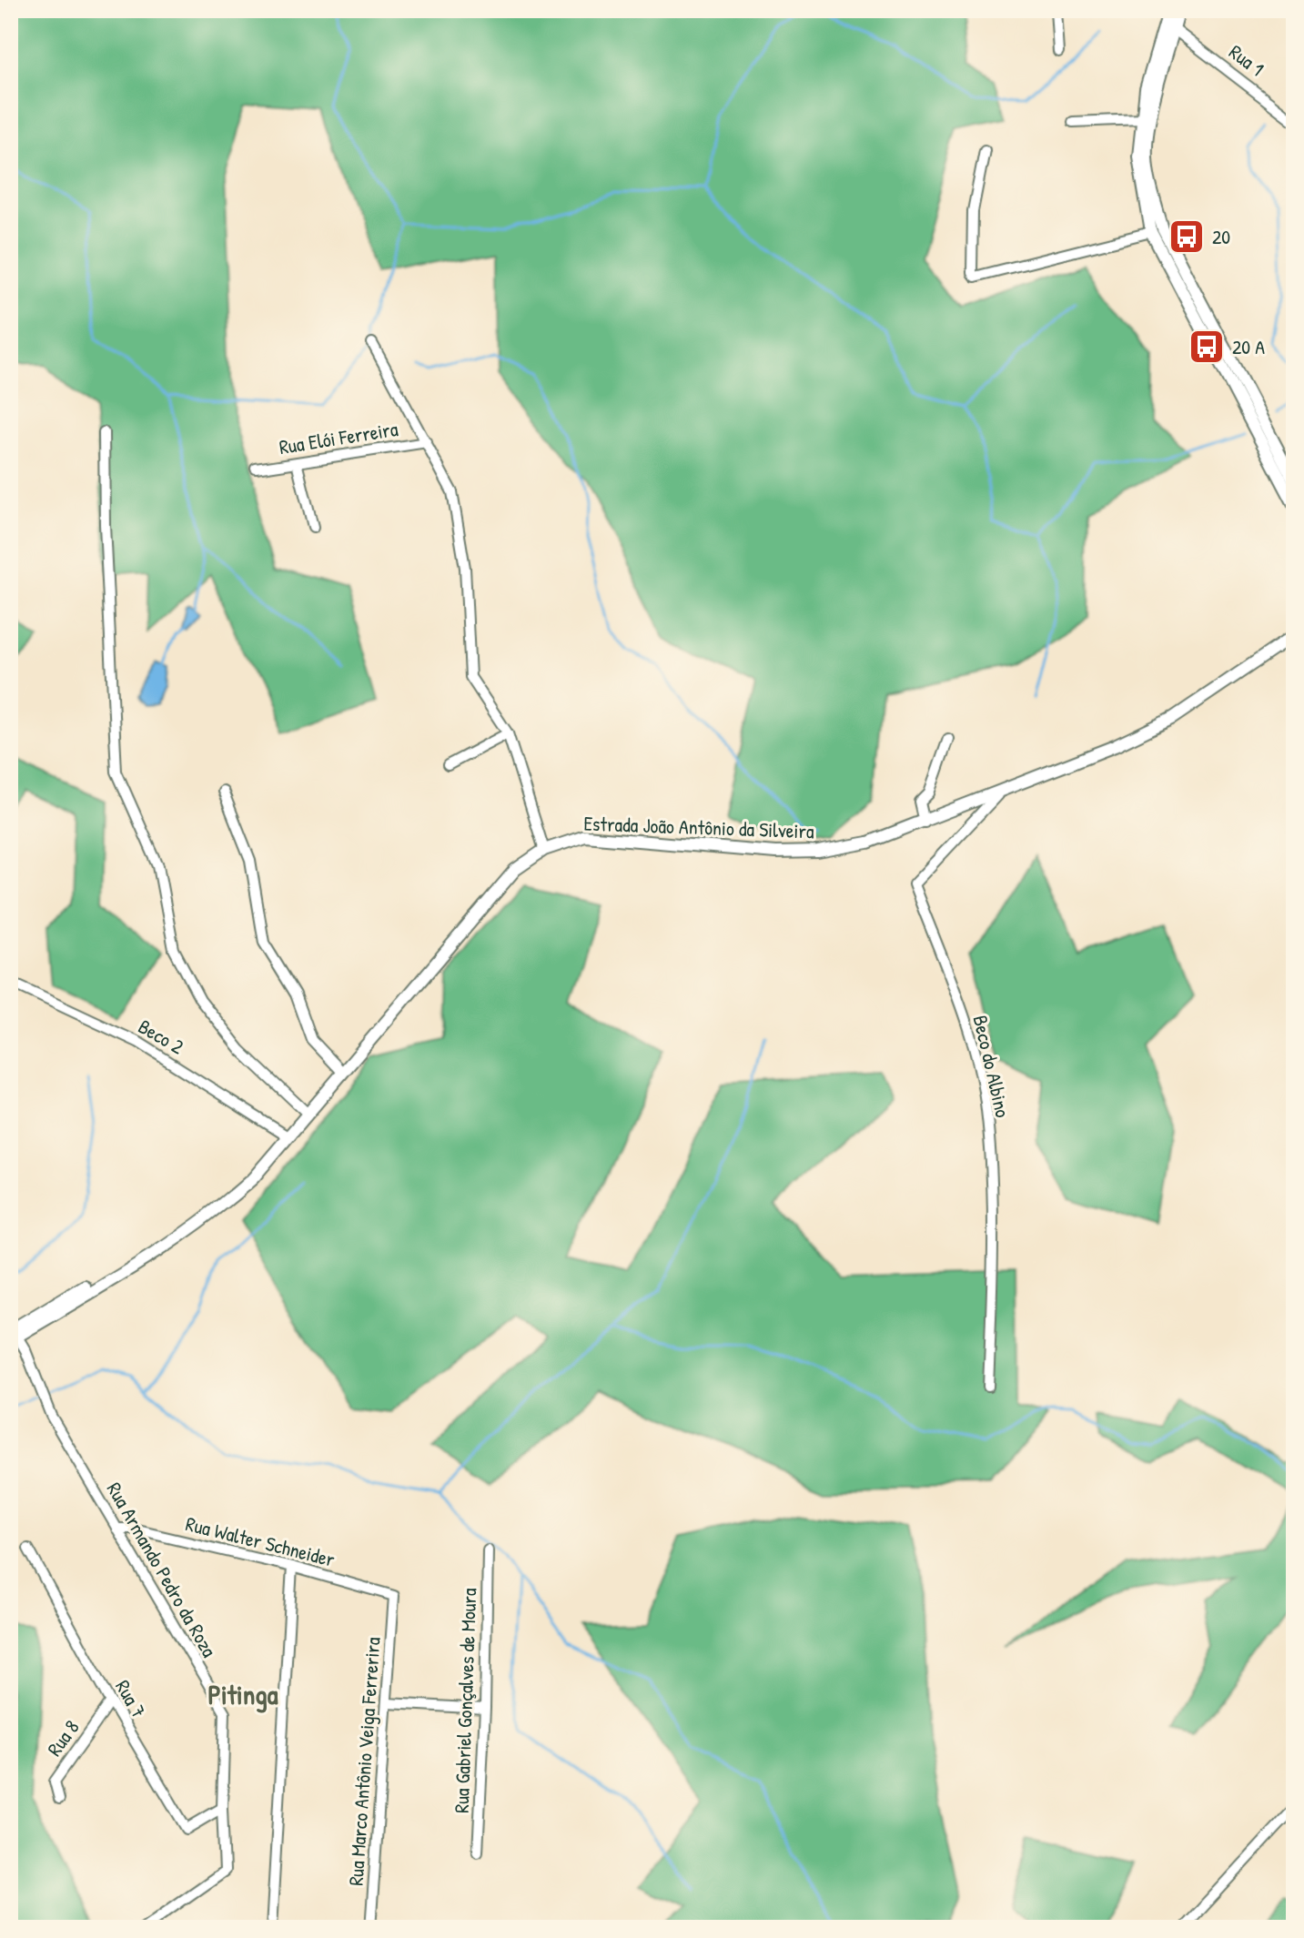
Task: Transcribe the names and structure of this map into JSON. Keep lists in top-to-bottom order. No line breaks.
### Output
{"streets":{"main road":["Estrada João Antônio da Silveira"],"street":["Rua 1","Rua Elói Ferreira","Beco 2","Beco do Albino","Rua Walter Schneider","Rua Armando Pedro da Roza","Rua 7","Rua Gabriel Gonçalves de Moura","Rua 8","Rua Marco Antônio Veiga Ferrerira"]},"crossings":[["Estrada João Antônio da Silveira","Beco 2"],["Estrada João Antônio da Silveira","Beco do Albino"],["Estrada João Antônio da Silveira","Rua Armando Pedro da Roza"],["Rua Walter Schneider","Rua Armando Pedro da Roza"],["Rua Walter Schneider","Rua Marco Antônio Veiga Ferrerira"],["Rua Armando Pedro da Roza","Rua 7"],["Rua 7","Rua 8"]],"districts":["Pitinga"],"places":{"bus stop":["20","20 A"]}}
